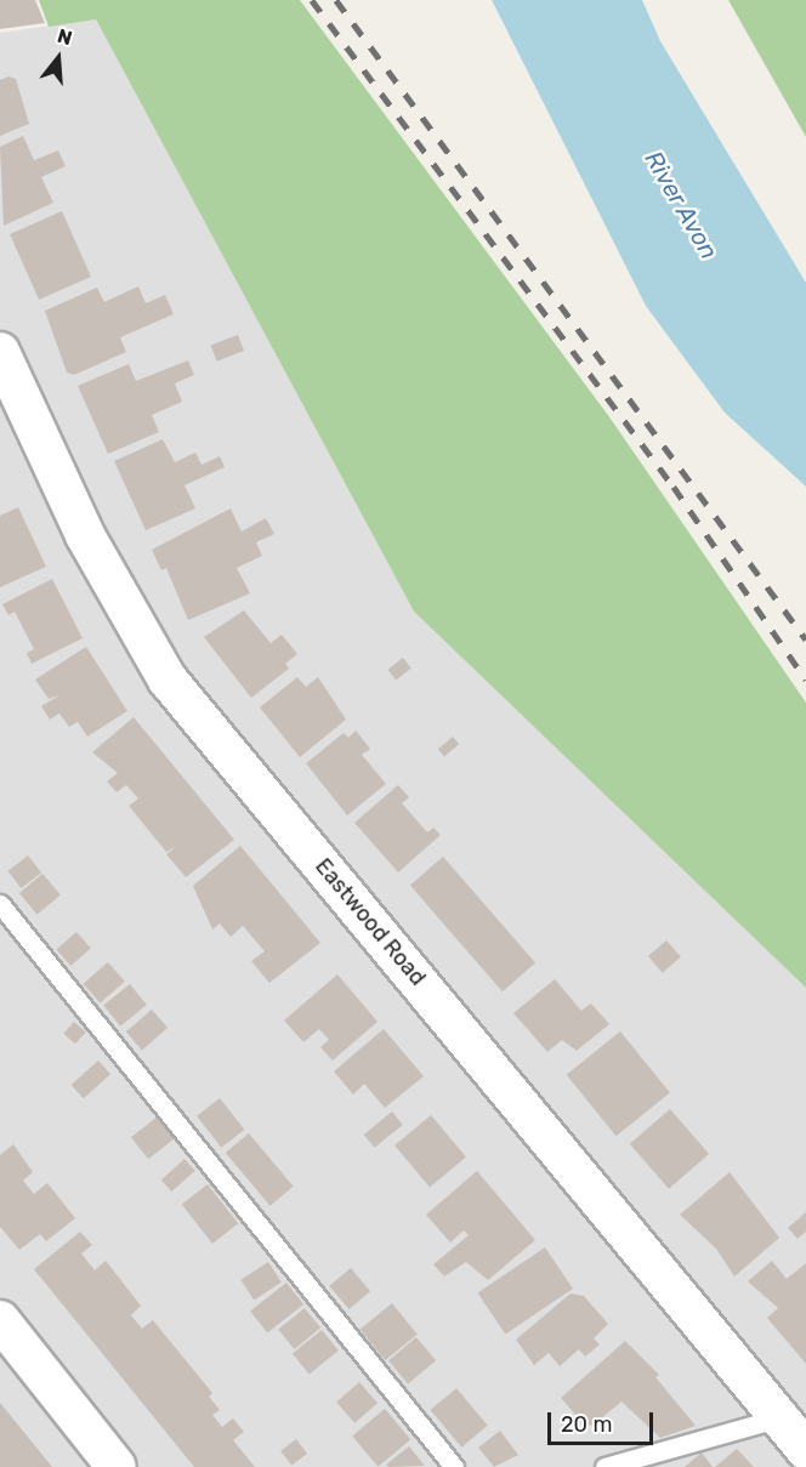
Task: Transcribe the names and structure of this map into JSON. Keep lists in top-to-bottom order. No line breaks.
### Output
{"streets":{"street":["Eastwood Road"]},"water":["River Avon"],"scale_bar":"20 m","north":"top"}
